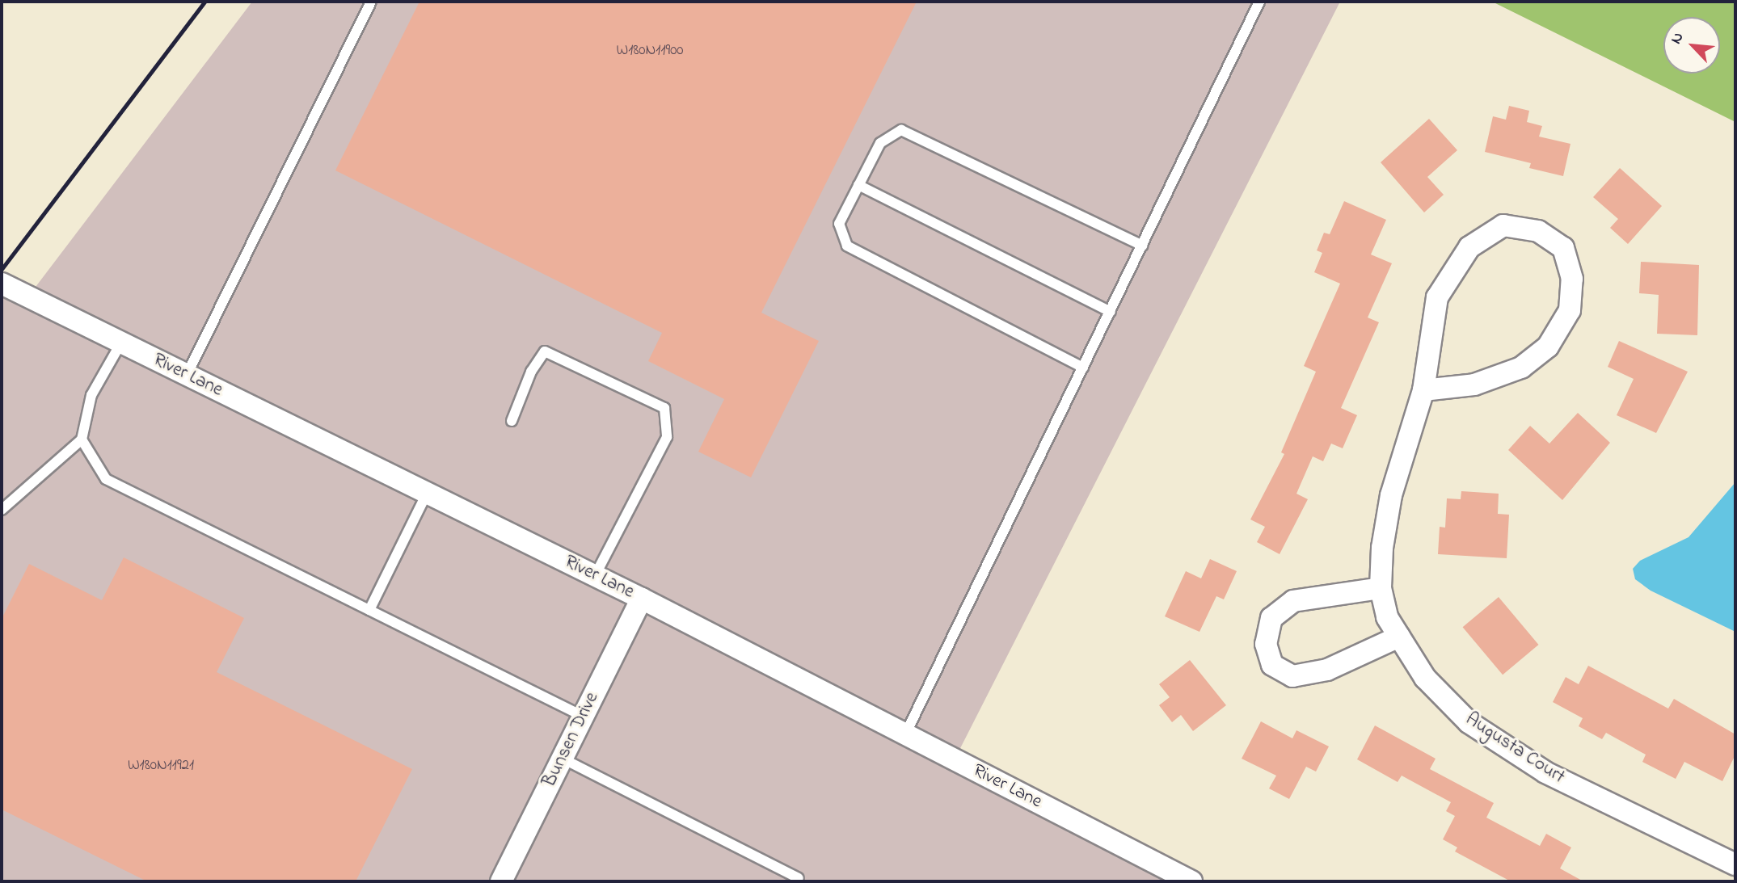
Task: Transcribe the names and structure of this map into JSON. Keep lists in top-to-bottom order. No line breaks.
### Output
{"streets":{"street":["River Lane","Bunsen Drive","Augusta Court"]},"crossings":[["River Lane","Bunsen Drive"]],"house_numbers":["W180N11900","W180N11921"],"north":"top left"}
